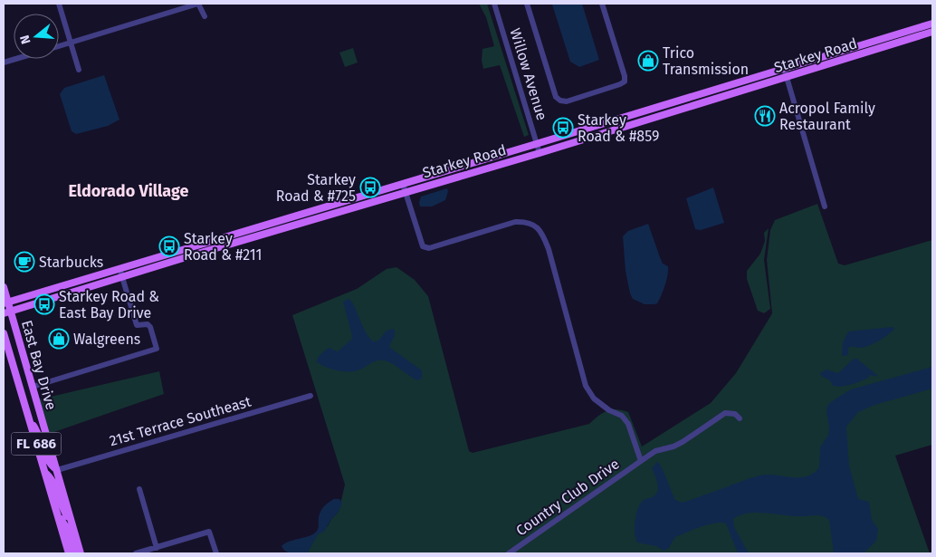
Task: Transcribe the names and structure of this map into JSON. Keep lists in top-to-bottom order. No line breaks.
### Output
{"streets":{"main road":["Starkey Road","East Bay Drive","FL 686"],"street":["Willow Avenue","21st Terrace Southeast","Country Club Drive"]},"crossings":[["Starkey Road","Willow Avenue"],["Starkey Road","East Bay Drive"],["Starkey Road","Country Club Drive"],["East Bay Drive","21st Terrace Southeast"]],"districts":["Eldorado Village"],"places":{"shop":["Trico Transmission","Walgreens"],"restaurant":["Acropol Family Restaurant"],"bus stop":["Starkey Road & #859","Starkey Road & #725","Starkey Road & #211","Starkey Road & East Bay Drive"],"cafe":["Starbucks"]},"north":"left"}
